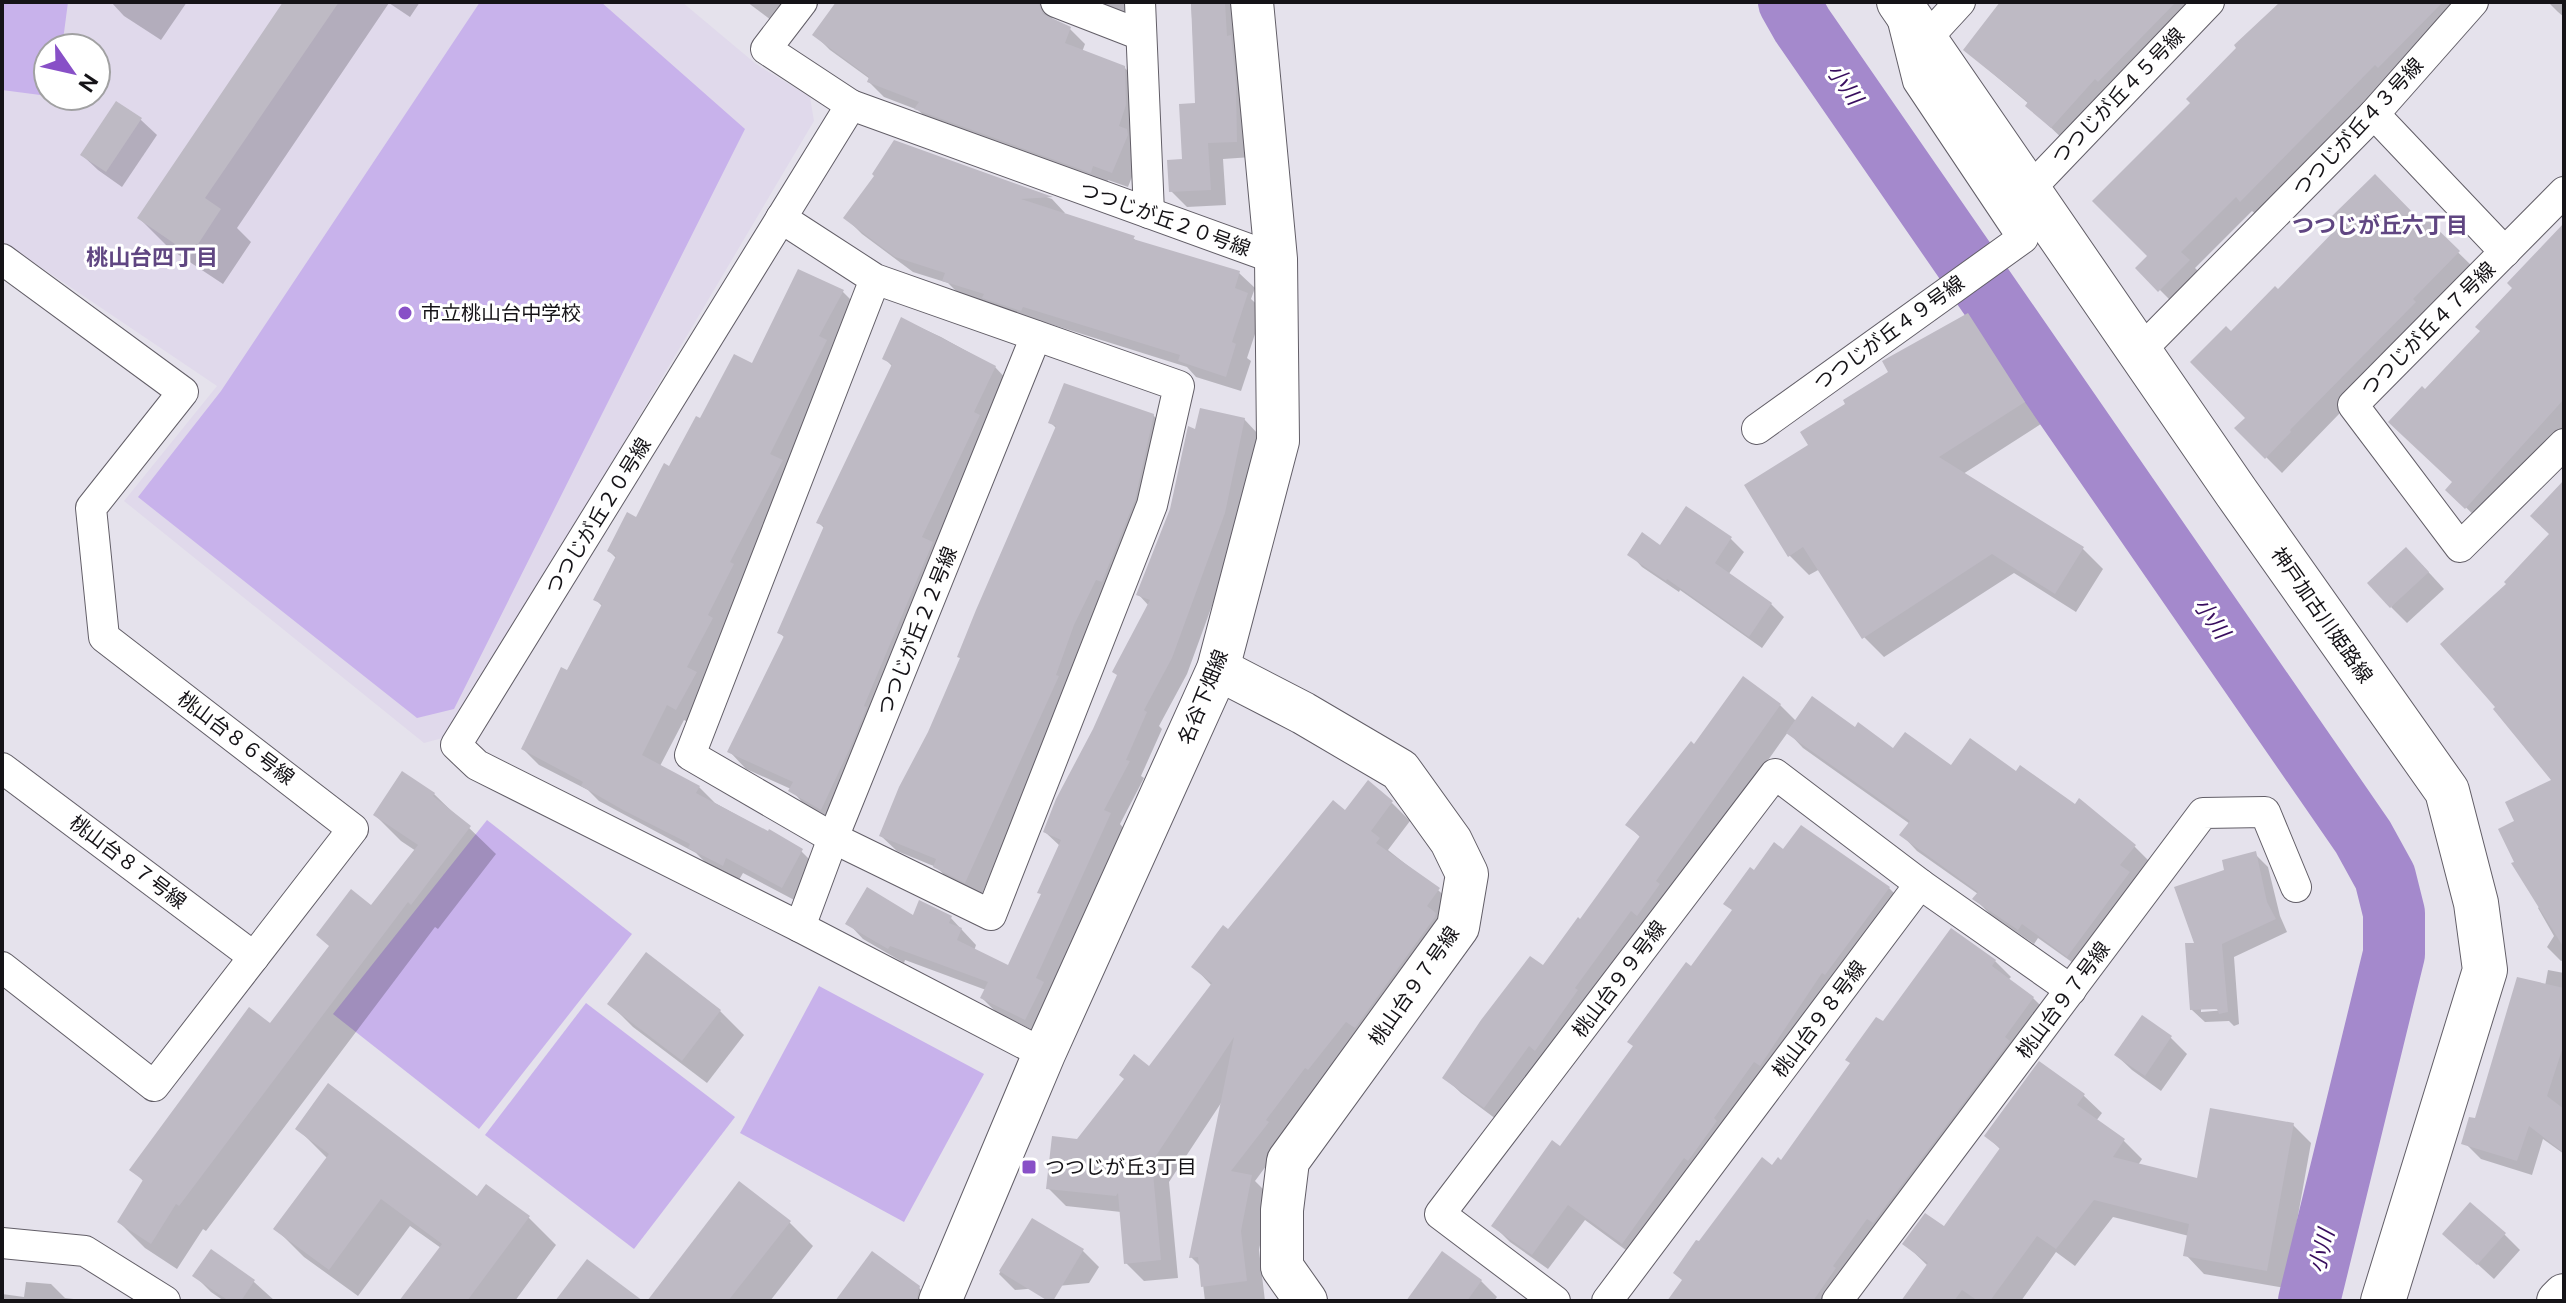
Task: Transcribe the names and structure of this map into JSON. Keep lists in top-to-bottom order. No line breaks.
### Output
{"streets":{"main road":["神戸加古川姫路線"],"street":["つつじが丘４５号線","つつじが丘４３号線","つつじが丘２０号線","つつじが丘４７号線","つつじが丘４９号線","つつじが丘２２号線","名谷下畑線","桃山台８６号線","桃山台８７号線","桃山台９９号線","桃山台９７号線","桃山台９８号線"]},"crossings":[["つつじが丘４５号線","神戸加古川姫路線"],["つつじが丘４３号線","神戸加古川姫路線"],["つつじが丘２０号線","つつじが丘２２号線"],["つつじが丘２０号線","名谷下畑線"],["つつじが丘４９号線","神戸加古川姫路線"],["名谷下畑線","桃山台９７号線"],["桃山台８６号線","桃山台８７号線"],["桃山台９９号線","桃山台９８号線"]],"districts":["つつじが丘六丁目","桃山台四丁目"],"water":["小川"],"places":{"other":["市立桃山台中学校"],"transit":["つつじが丘3丁目"]},"north":"bottom right"}
